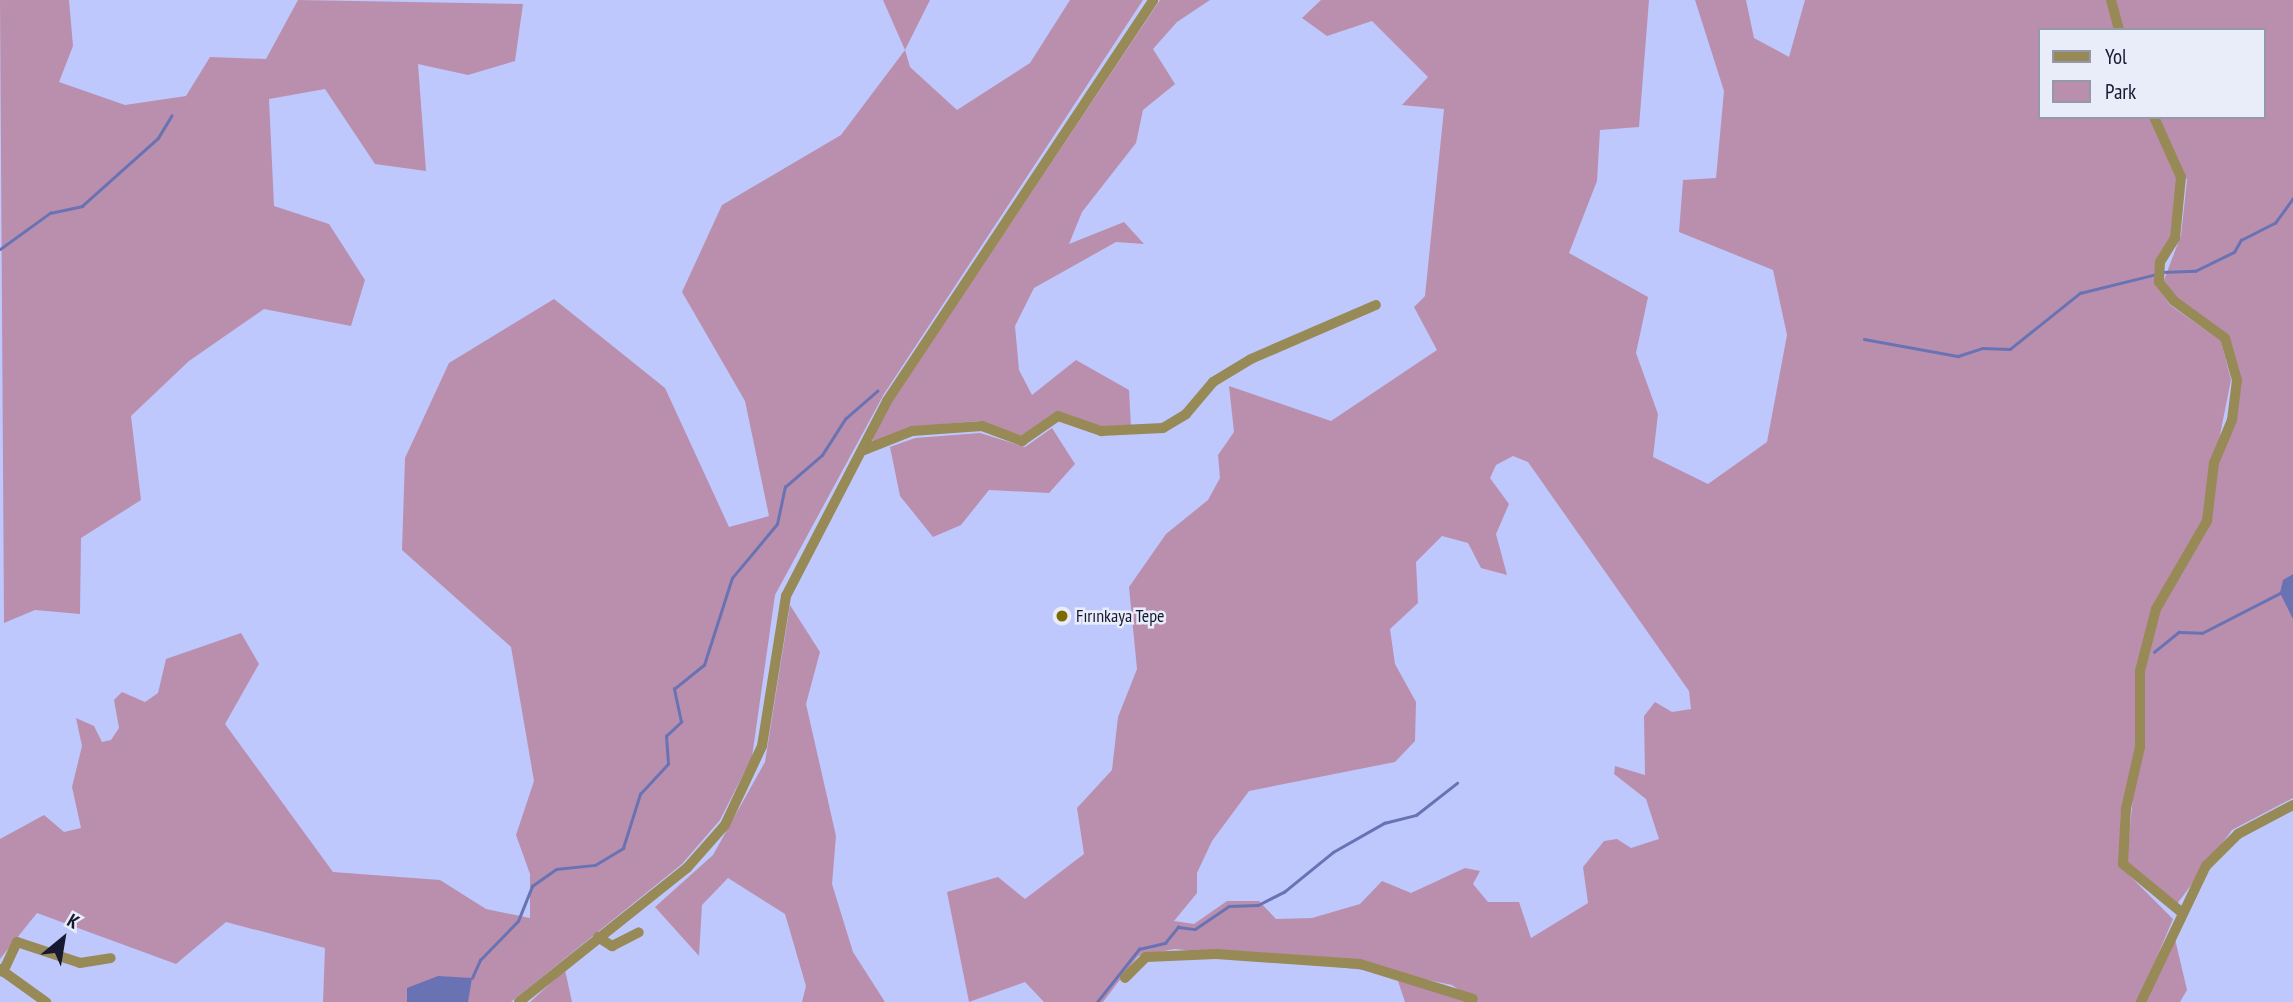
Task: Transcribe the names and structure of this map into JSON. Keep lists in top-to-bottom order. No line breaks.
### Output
{"places":["Fırınkaya Tepe"],"legend":["Yol","Park"],"north":"top right"}
